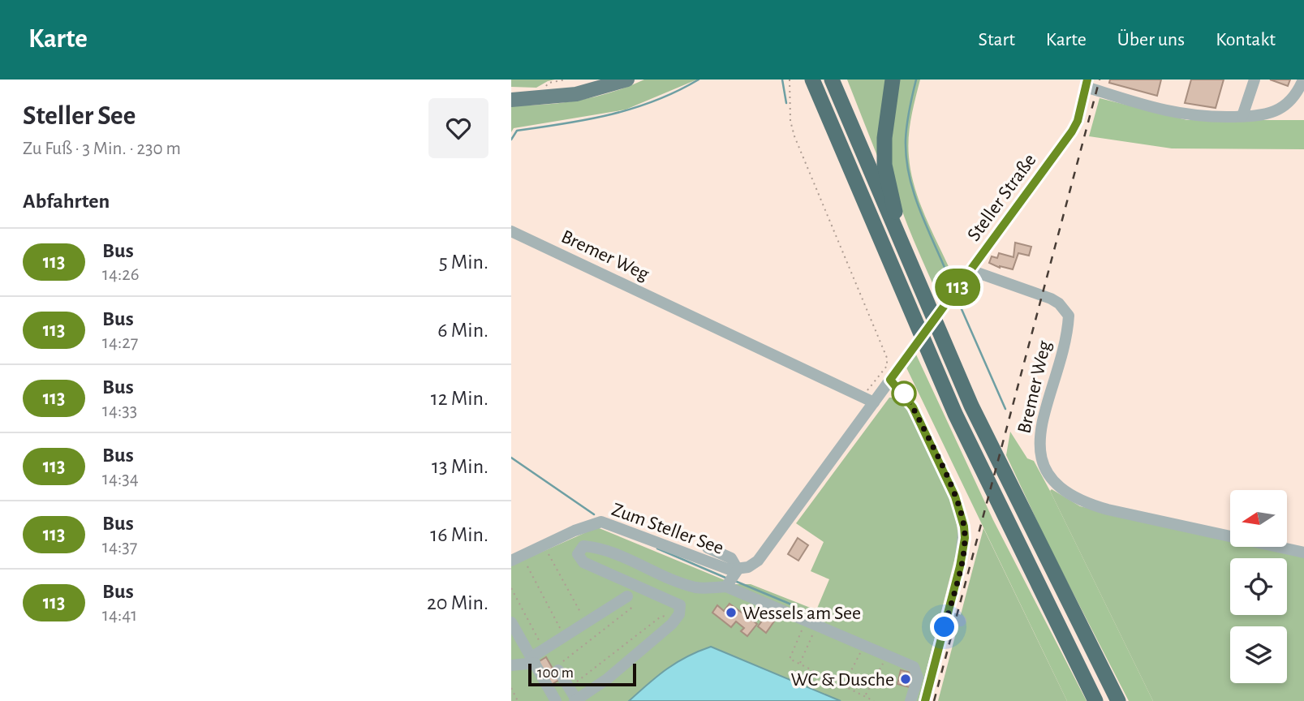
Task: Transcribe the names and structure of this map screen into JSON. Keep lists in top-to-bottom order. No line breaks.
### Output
{"streets":{"street":["Steller Straße","Bremer Weg","Zum Steller See"]},"crossings":[["Steller Straße","Bremer Weg"],["Bremer Weg","Zum Steller See"]],"places":["Wessels am See","WC & Dusche"],"lines":["bus line 113"],"scale_bar":"100 m","north":"left","page":{"header":"Karte","nav":["Start","Karte","Über uns","Kontakt"],"heading":[["Steller See","Zu Fuß · 3 Min. · 230 m"],"Abfahrten"],"on_map":"113","list":[{"mark":"113","name":"Bus","note":"14:26","value":"5 Min."},{"mark":"113","name":"Bus","note":"14:27","value":"6 Min."},{"mark":"113","name":"Bus","note":"14:33","value":"12 Min."},{"mark":"113","name":"Bus","note":"14:34","value":"13 Min."},{"mark":"113","name":"Bus","note":"14:37","value":"16 Min."},{"mark":"113","name":"Bus","note":"14:41","value":"20 Min."}],"scale":"100 m"}}
